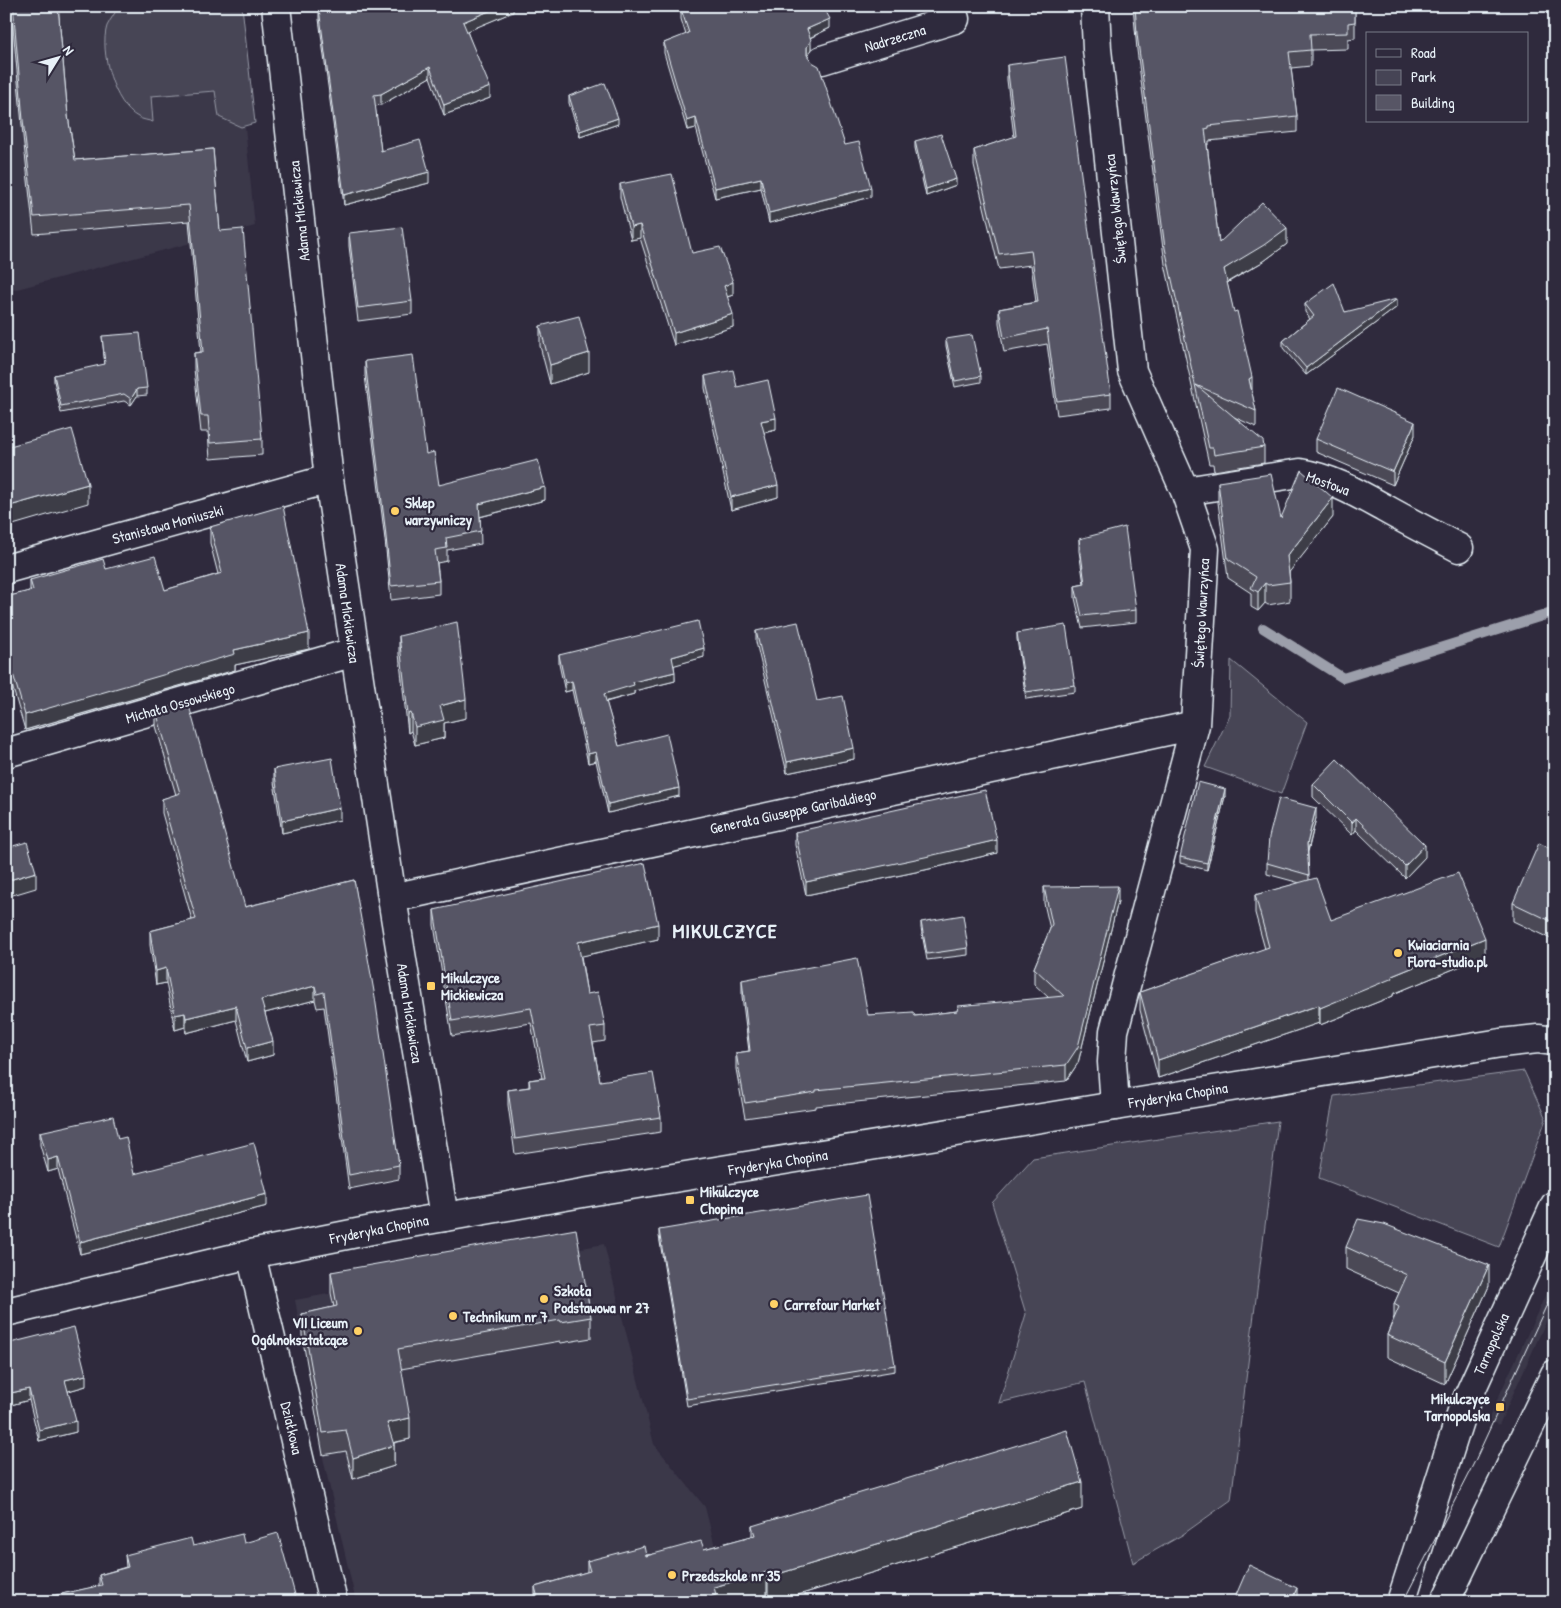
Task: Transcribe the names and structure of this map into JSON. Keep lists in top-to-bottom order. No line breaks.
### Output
{"streets":{"street":["Nadrzeczna","Świętego Wawrzyńca","Adama Mickiewicza","Mostowa","Stanisława Moniuszki","Michała Ossowskiego","Generała Giuseppe Garibaldiego","Fryderyka Chopina","Tarnopolska","Działkowa"]},"crossings":[["Świętego Wawrzyńca","Mostowa"],["Świętego Wawrzyńca","Generała Giuseppe Garibaldiego"],["Świętego Wawrzyńca","Fryderyka Chopina"],["Adama Mickiewicza","Stanisława Moniuszki"],["Adama Mickiewicza","Michała Ossowskiego"],["Adama Mickiewicza","Generała Giuseppe Garibaldiego"],["Adama Mickiewicza","Fryderyka Chopina"],["Fryderyka Chopina","Działkowa"]],"districts":["MIKULCZYCE"],"places":{"other":["Sklep warzywniczy","Kwiaciarnia Flora-studio.pl","Szkoła Podstawowa nr 27","Carrefour Market","Technikum nr 7","VII Liceum Ogólnokształcące","Przedszkole nr 35"],"transit":["Mikulczyce Mickiewicza","Mikulczyce Chopina","Mikulczyce Tarnopolska"]},"legend":["Road","Park","Building"],"north":"top right"}
